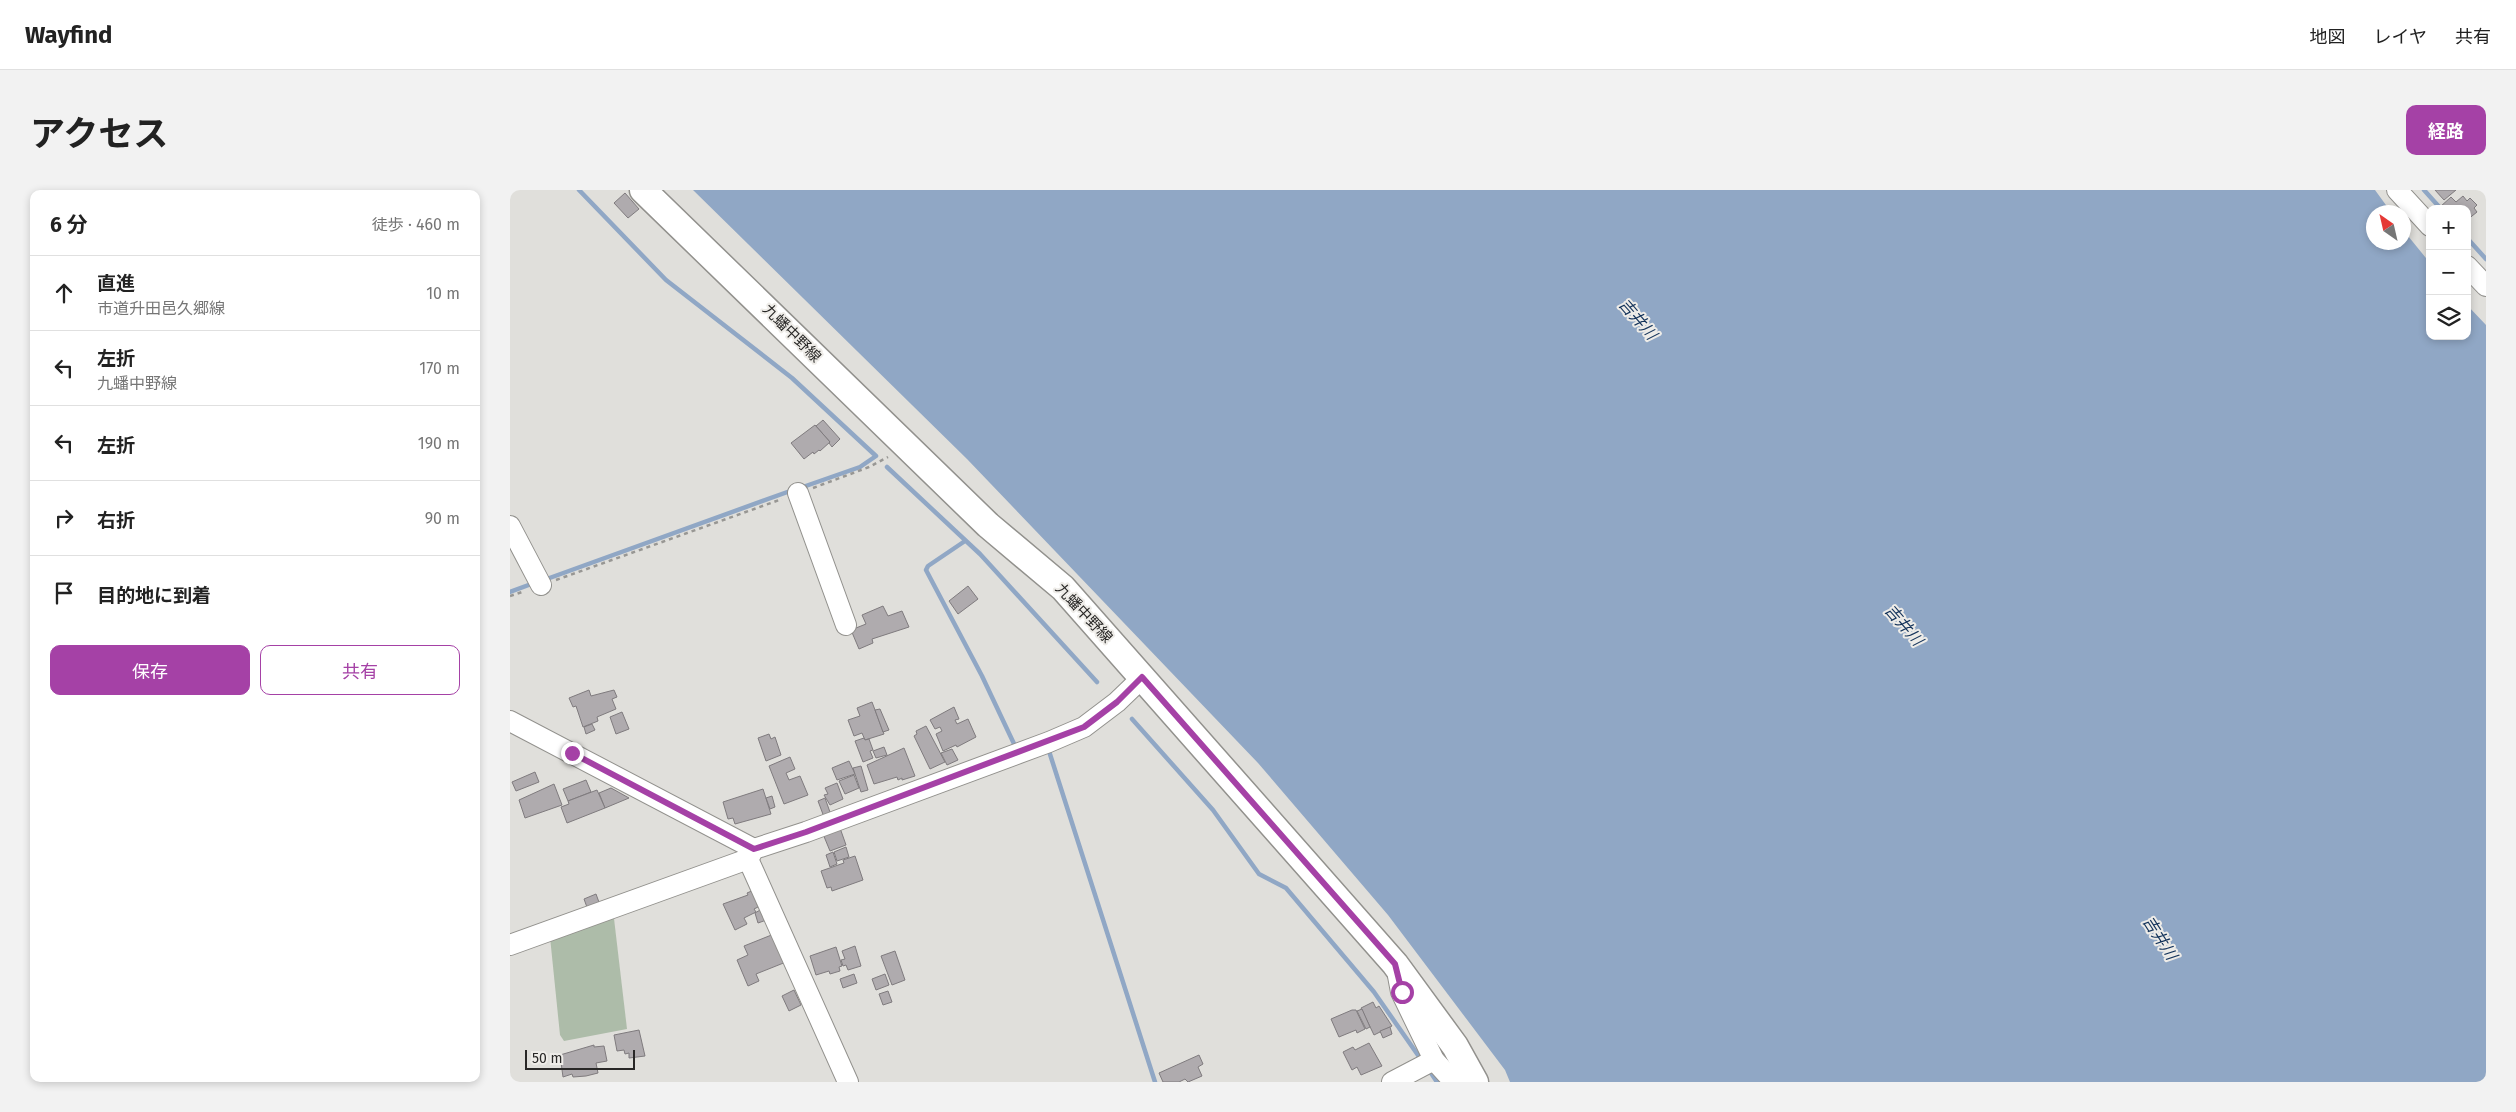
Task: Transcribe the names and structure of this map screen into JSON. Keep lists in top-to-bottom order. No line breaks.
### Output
{"streets":{"main road":["九蟠中野線"]},"water":["吉井川"],"scale_bar":"50 m","north":"top left","page":{"header":"Wayfind","nav":["地図","レイヤ","共有"],"title":"アクセス","buttons":["経路",["保存","共有"]],"heading":["6 分","徒歩 · 460 m"],"map_buttons":["+","−"],"list":[["直進","市道升田邑久郷線","10 m"],["左折","九蟠中野線","170 m"],["左折","190 m"],["右折","90 m"],"目的地に到着"],"scale":"50 m"}}
